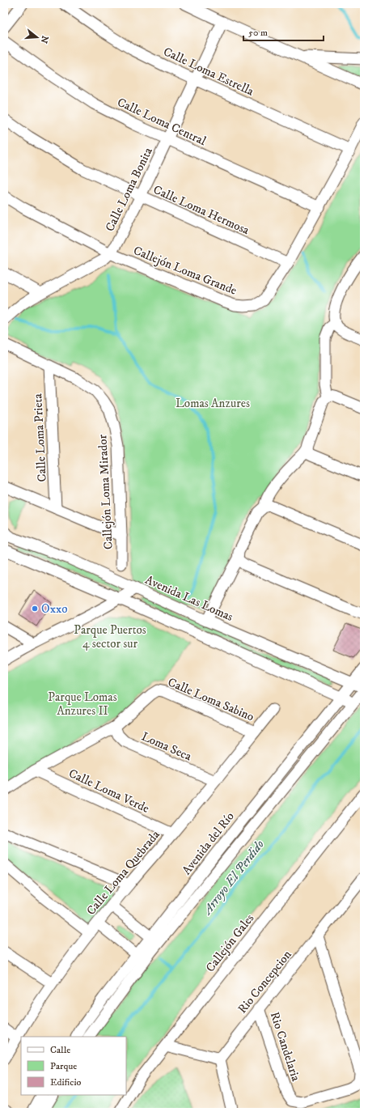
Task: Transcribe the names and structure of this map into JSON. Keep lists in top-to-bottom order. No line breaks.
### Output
{"streets":{"street":["Calle Loma Estrella","Calle Loma Central","Calle Loma Bonita","Calle Loma Hermosa","Callejón Loma Grande","Calle Loma Prieta","Callejón Loma Mirador","Avenida Las Lomas","Calle Loma Sabino","Loma Seca","Calle Loma Verde","Avenida del Río","Calle Loma Quebrada","Callejón Gales","Rio Concepcion","Rio Candelaria"]},"crossings":[["Calle Loma Estrella","Calle Loma Bonita"],["Calle Loma Estrella","Callejón Loma Grande"],["Calle Loma Central","Calle Loma Bonita"],["Calle Loma Central","Callejón Loma Grande"],["Calle Loma Bonita","Calle Loma Hermosa"],["Calle Loma Bonita","Callejón Loma Grande"],["Calle Loma Hermosa","Callejón Loma Grande"],["Calle Loma Prieta","Callejón Loma Mirador"],["Avenida Las Lomas","Avenida del Río"],["Calle Loma Sabino","Loma Seca"],["Calle Loma Sabino","Calle Loma Quebrada"],["Loma Seca","Calle Loma Quebrada"],["Calle Loma Verde","Calle Loma Quebrada"],["Rio Concepcion","Rio Candelaria"]],"water":["Arroyo El Perdido"],"parks":["Lomas Anzures","Parque Puertos 4 sector sur","Parque Lomas Anzures II"],"places":["Oxxo"],"legend":["Calle","Parque","Edificio"],"scale_bar":"50 m","north":"right"}
